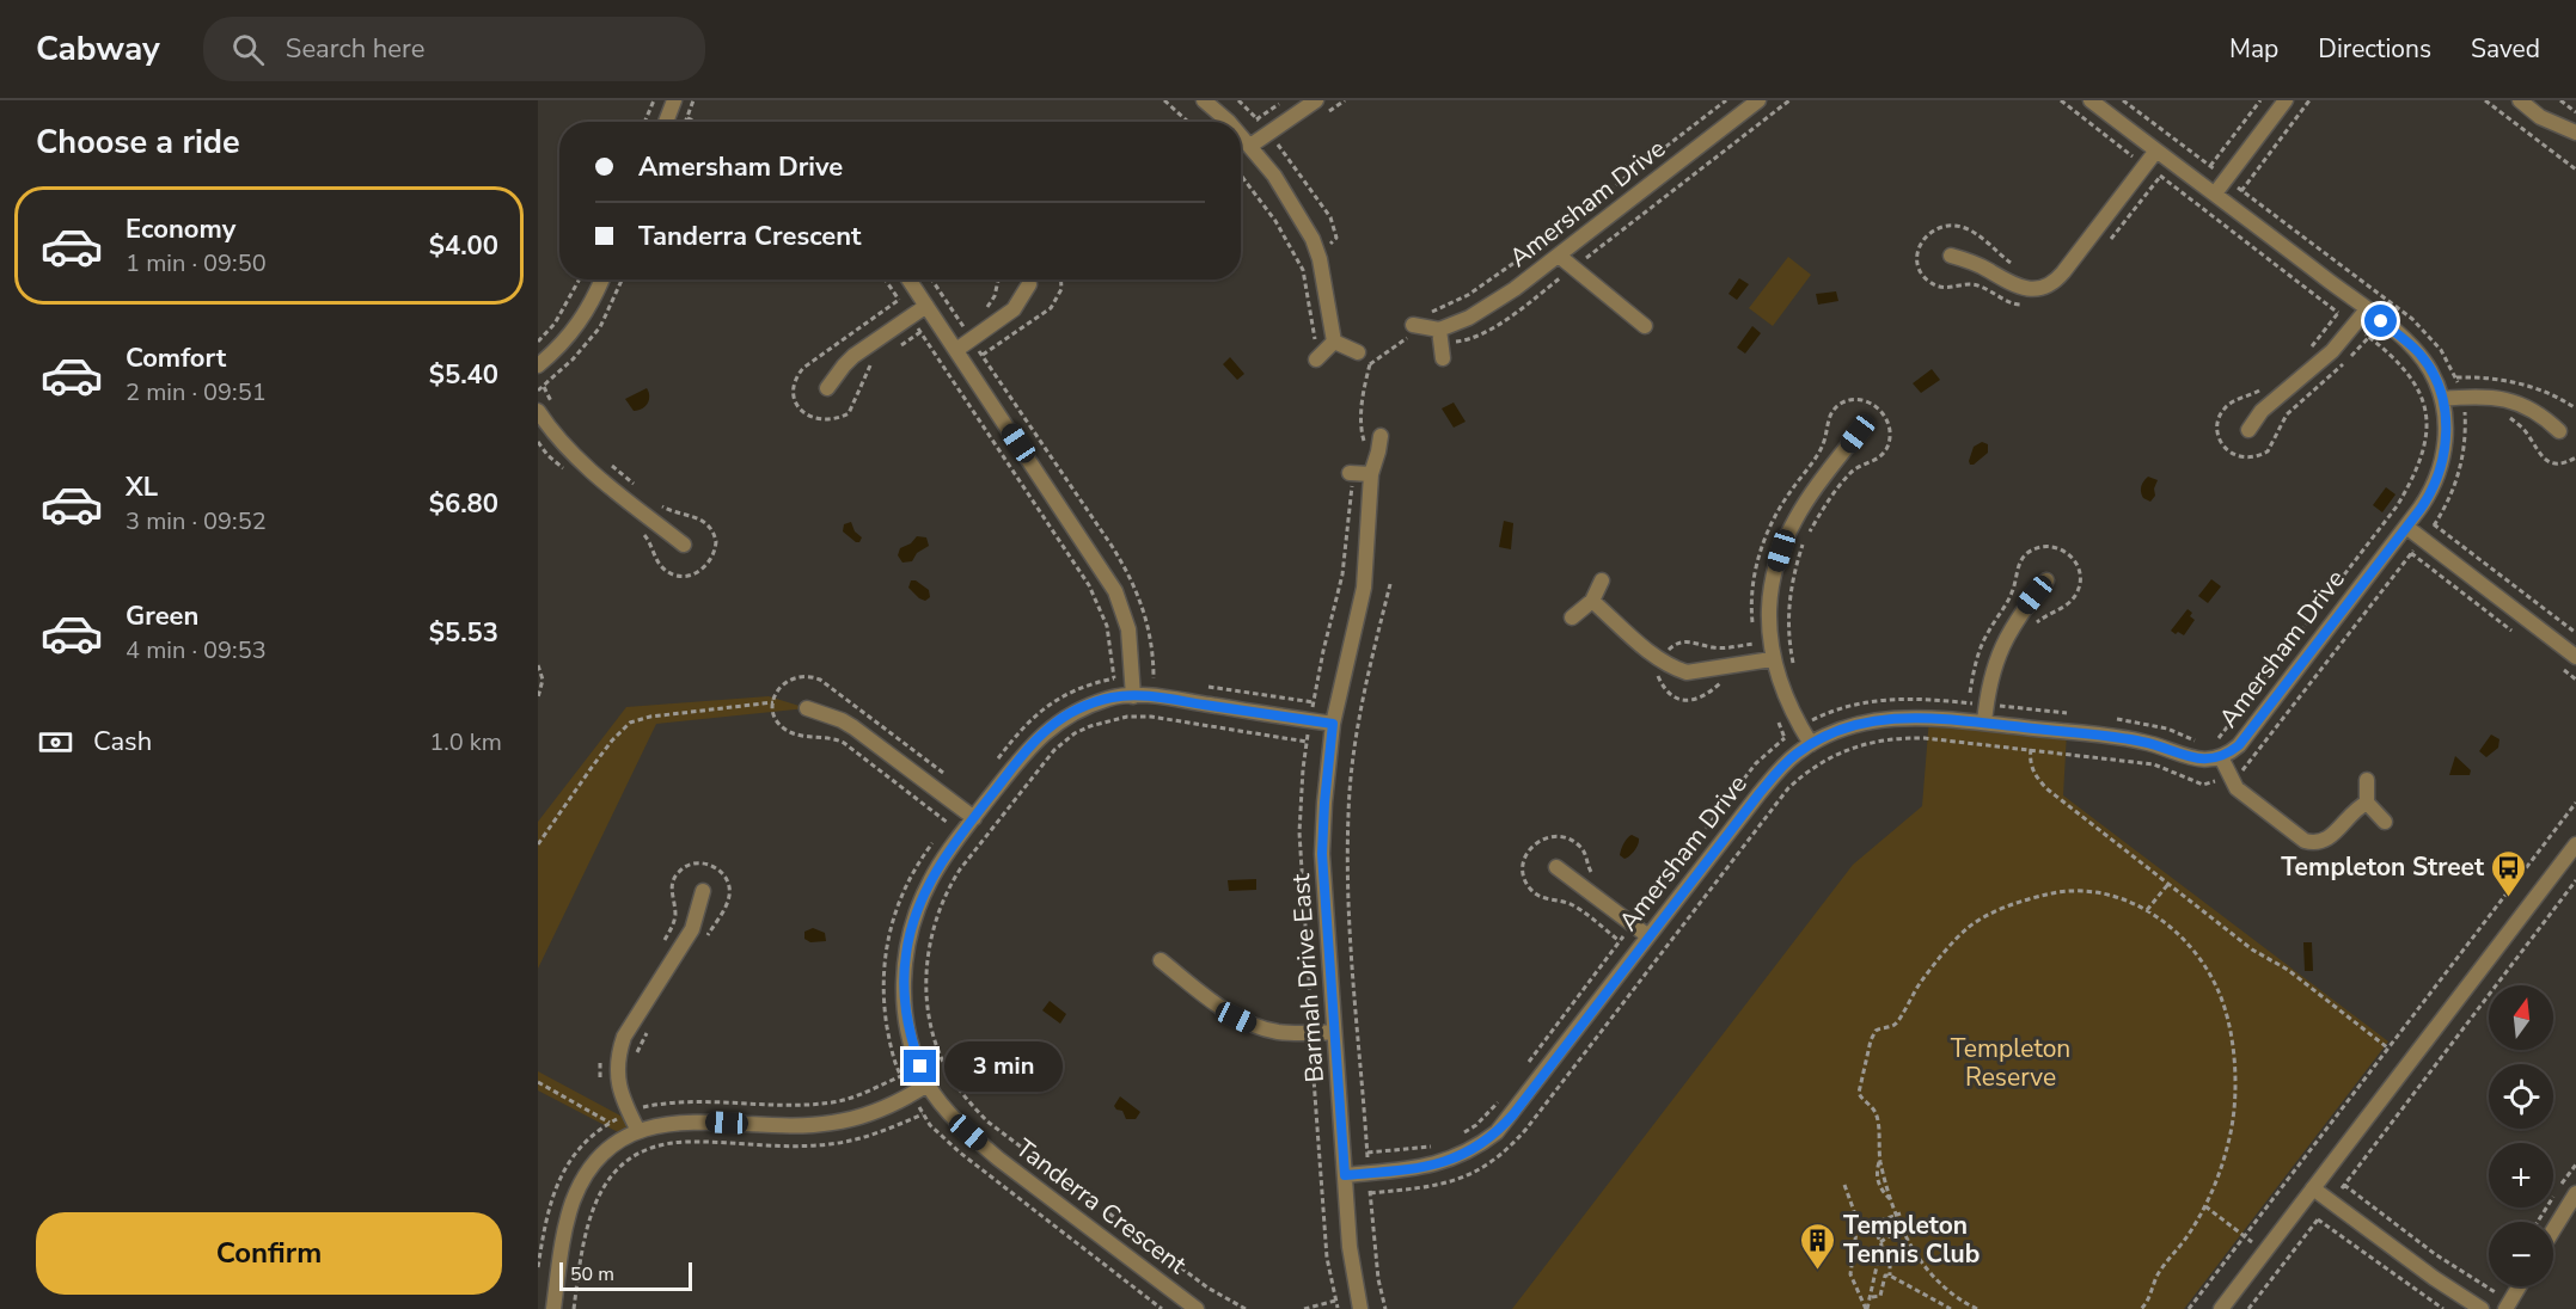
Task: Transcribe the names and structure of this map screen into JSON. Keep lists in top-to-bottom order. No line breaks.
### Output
{"streets":{"street":["Amersham Drive","Barmah Drive East","Tanderra Crescent"]},"crossings":[["Amersham Drive","Barmah Drive East"],["Barmah Drive East","Tanderra Crescent"]],"parks":["Templeton Reserve"],"places":{"bus stop":["Templeton Street"],"building":["Templeton Tennis Club"]},"scale_bar":"50 m","north":"top","page":{"header":"Cabway","search":"Search here","nav":["Map","Directions","Saved"],"heading":"Choose a ride","banner":["Amersham Drive","Tanderra Crescent"],"list":[{"name":"Economy","note":"1 min · 09:50","value":"$4.00"},{"name":"Comfort","note":"2 min · 09:51","value":"$5.40"},{"name":"XL","note":"3 min · 09:52","value":"$6.80"},{"name":"Green","note":"4 min · 09:53","value":"$5.53"}],"pay":["Cash","1.0 km"],"map_buttons":["+","−"],"bubble":"3 min","buttons":"Confirm","scale":"50 m"}}
